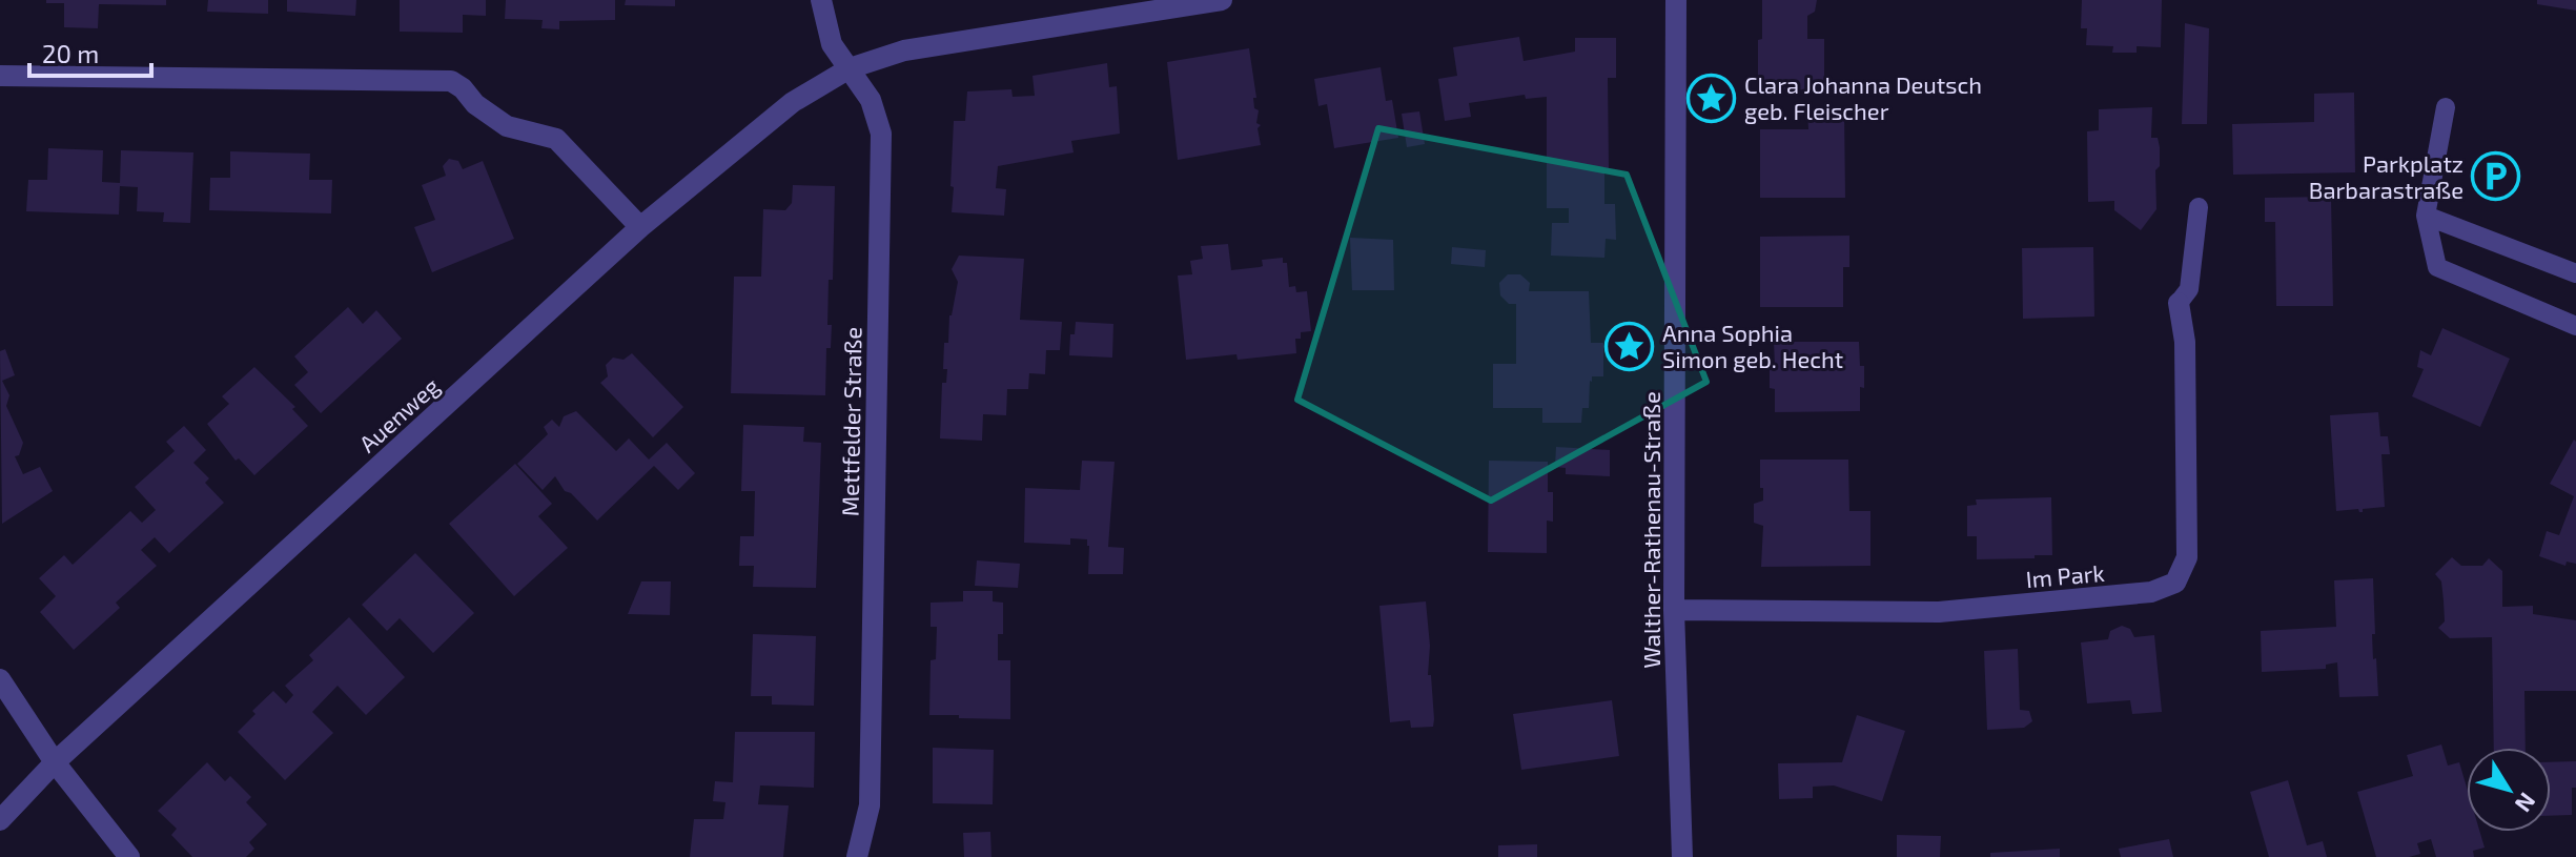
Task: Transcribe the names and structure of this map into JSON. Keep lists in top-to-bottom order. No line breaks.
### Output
{"streets":{"street":["Auenweg","Mettfelder Straße","Walther-Rathenau-Straße","Im Park"]},"crossings":[["Auenweg","Mettfelder Straße"],["Walther-Rathenau-Straße","Im Park"]],"places":{"place":["Clara Johanna Deutsch geb. Fleischer","Anna Sophia Simon geb. Hecht"],"parking":["Parkplatz Barbarastraße"]},"scale_bar":"20 m","north":"bottom right"}
